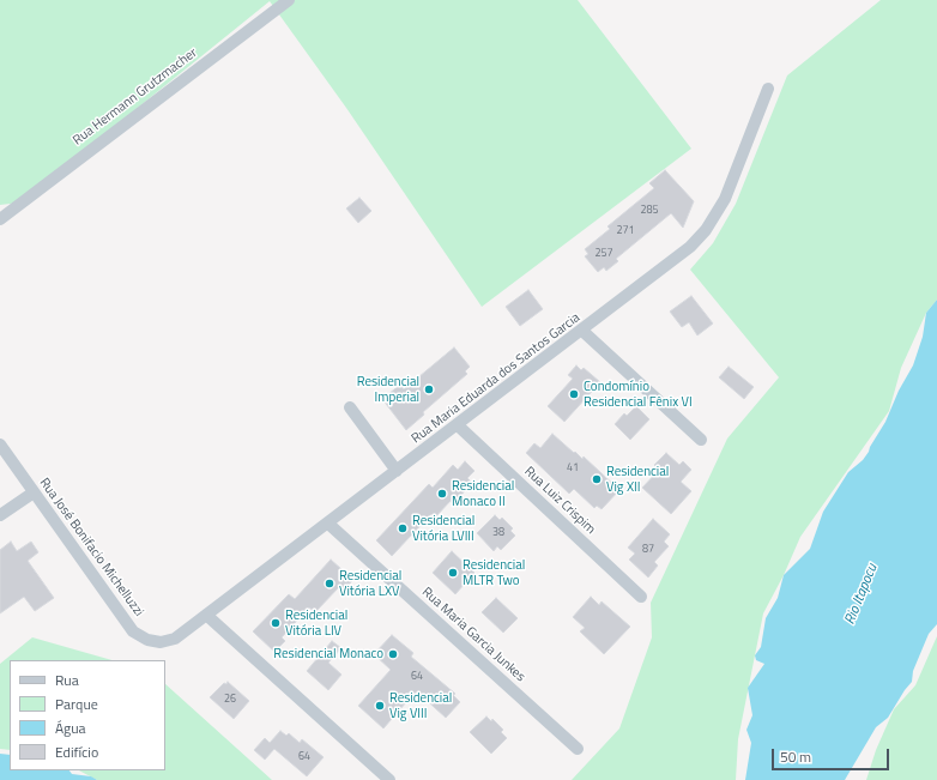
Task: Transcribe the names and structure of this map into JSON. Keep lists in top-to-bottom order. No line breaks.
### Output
{"streets":{"street":["Rua Hermann Grutzmacher","Rua Maria Eduarda dos Santos Garcia","Rua Luiz Crispim","Rua José Bonifacio Michelluzzi","Rua Maria Garcia Junkes"]},"crossings":[["Rua Maria Eduarda dos Santos Garcia","Rua Luiz Crispim"],["Rua Maria Eduarda dos Santos Garcia","Rua José Bonifacio Michelluzzi"],["Rua Maria Eduarda dos Santos Garcia","Rua Maria Garcia Junkes"]],"water":["Rio Itapocu"],"places":["Residencial Imperial","Condomínio Residencial Fênix VI","Residencial Vig XII","Residencial Monaco II","Residencial Vitória LVIII","Residencial MLTR Two","Residencial Vitória LXV","Residencial Vitória LIV","Residencial Monaco","Residencial Vig VIII"],"house_numbers":["285","271","257","41","38","87","64","26","64"],"legend":["Rua","Parque","Água","Edifício"],"scale_bar":"50 m"}
